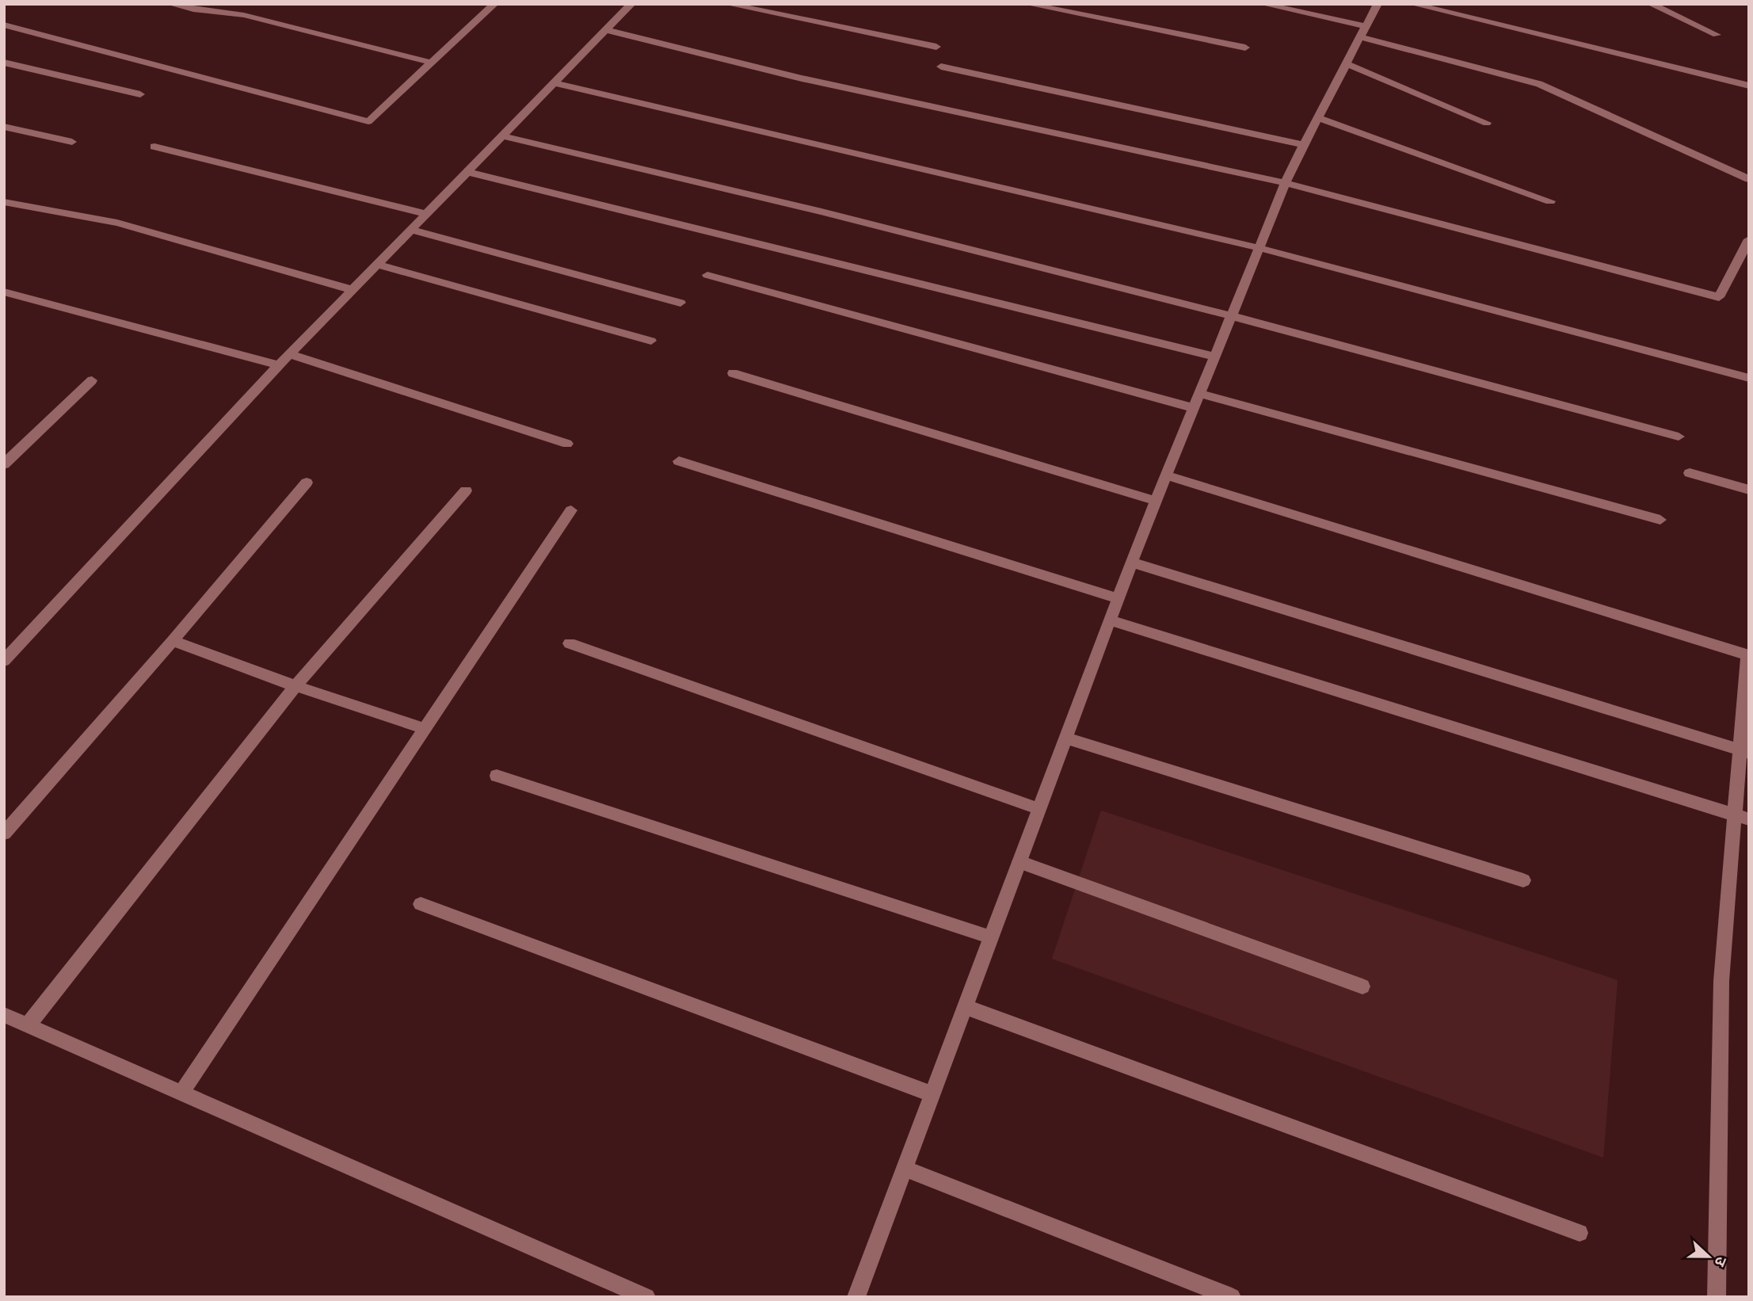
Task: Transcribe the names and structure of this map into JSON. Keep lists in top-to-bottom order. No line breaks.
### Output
{"north":"right"}
